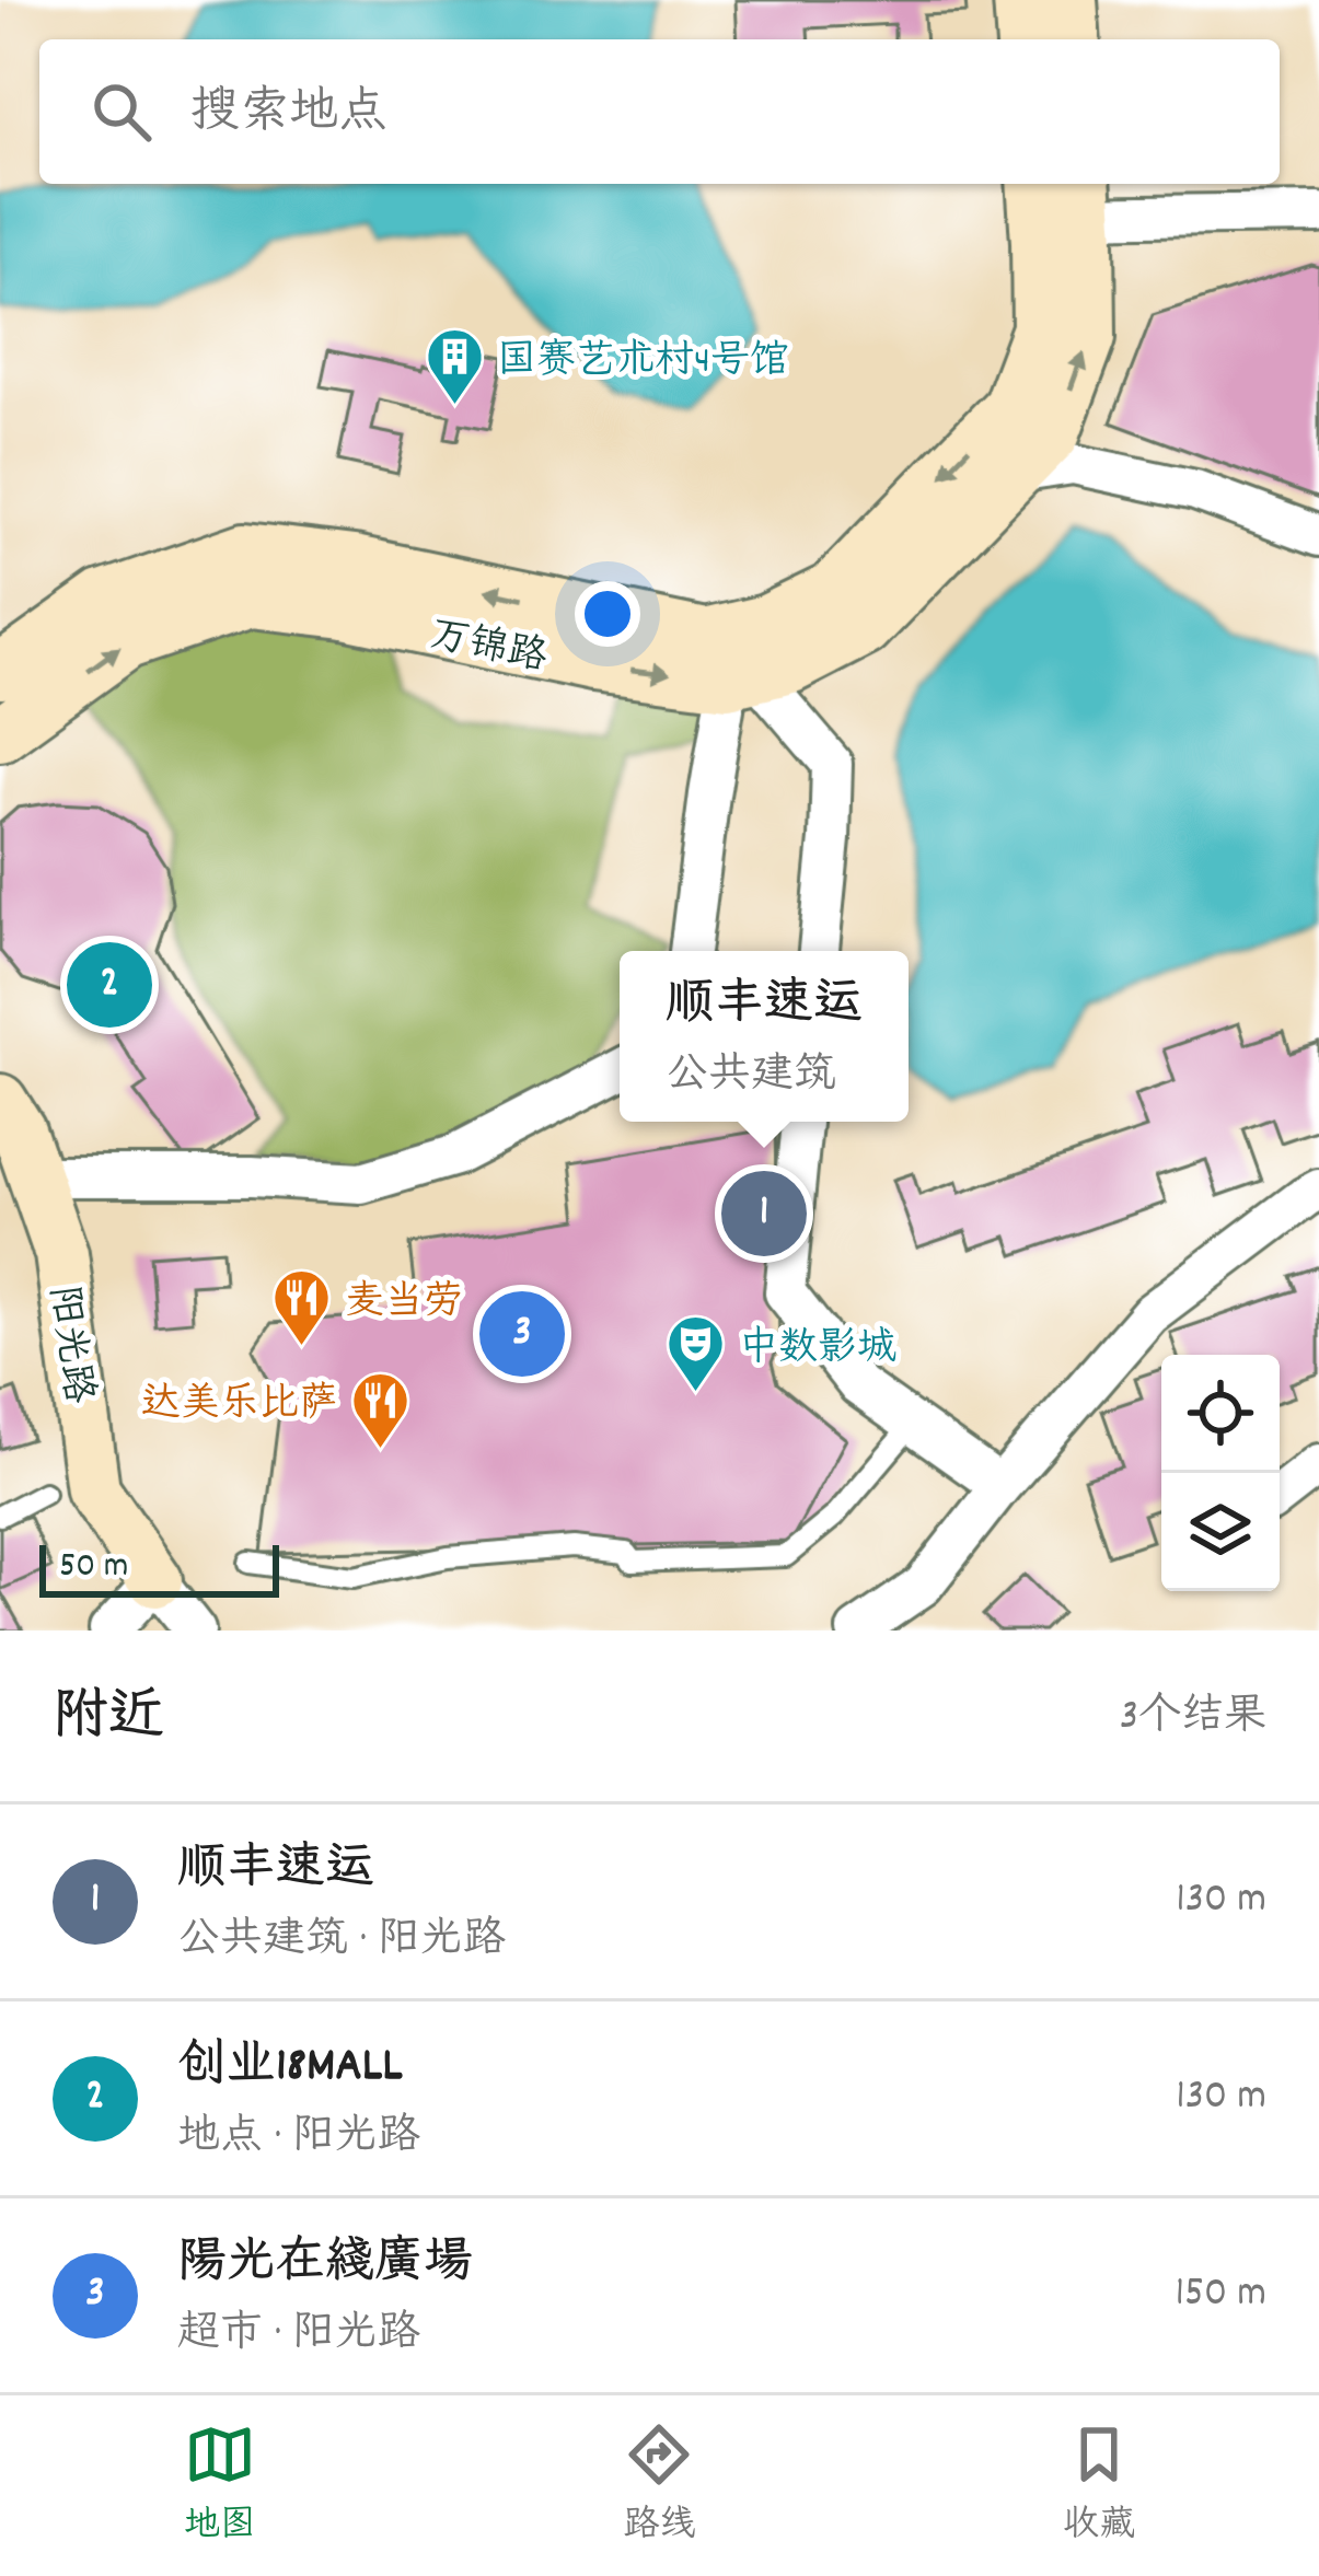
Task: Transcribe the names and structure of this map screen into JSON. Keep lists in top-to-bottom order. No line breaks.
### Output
{"streets":{"street":["万锦路","阳光路"]},"places":{"building":["国赛艺术村4号馆"],"restaurant":["麦当劳","达美乐比萨"],"theatre":["中数影城"]},"scale_bar":"50 m","page":{"search":"搜索地点","pins":["2","1","3"],"popup":["顺丰速运","公共建筑"],"scale":"50 m","heading":["附近","3个结果"],"list":[{"mark":"1","name":"顺丰速运","note":"公共建筑 · 阳光路","value":"130 m"},{"mark":"2","name":"创业18MALL","note":"地点 · 阳光路","value":"130 m"},{"mark":"3","name":"陽光在綫廣場","note":"超市 · 阳光路","value":"150 m"}],"nav":["地图","路线","收藏"]}}
